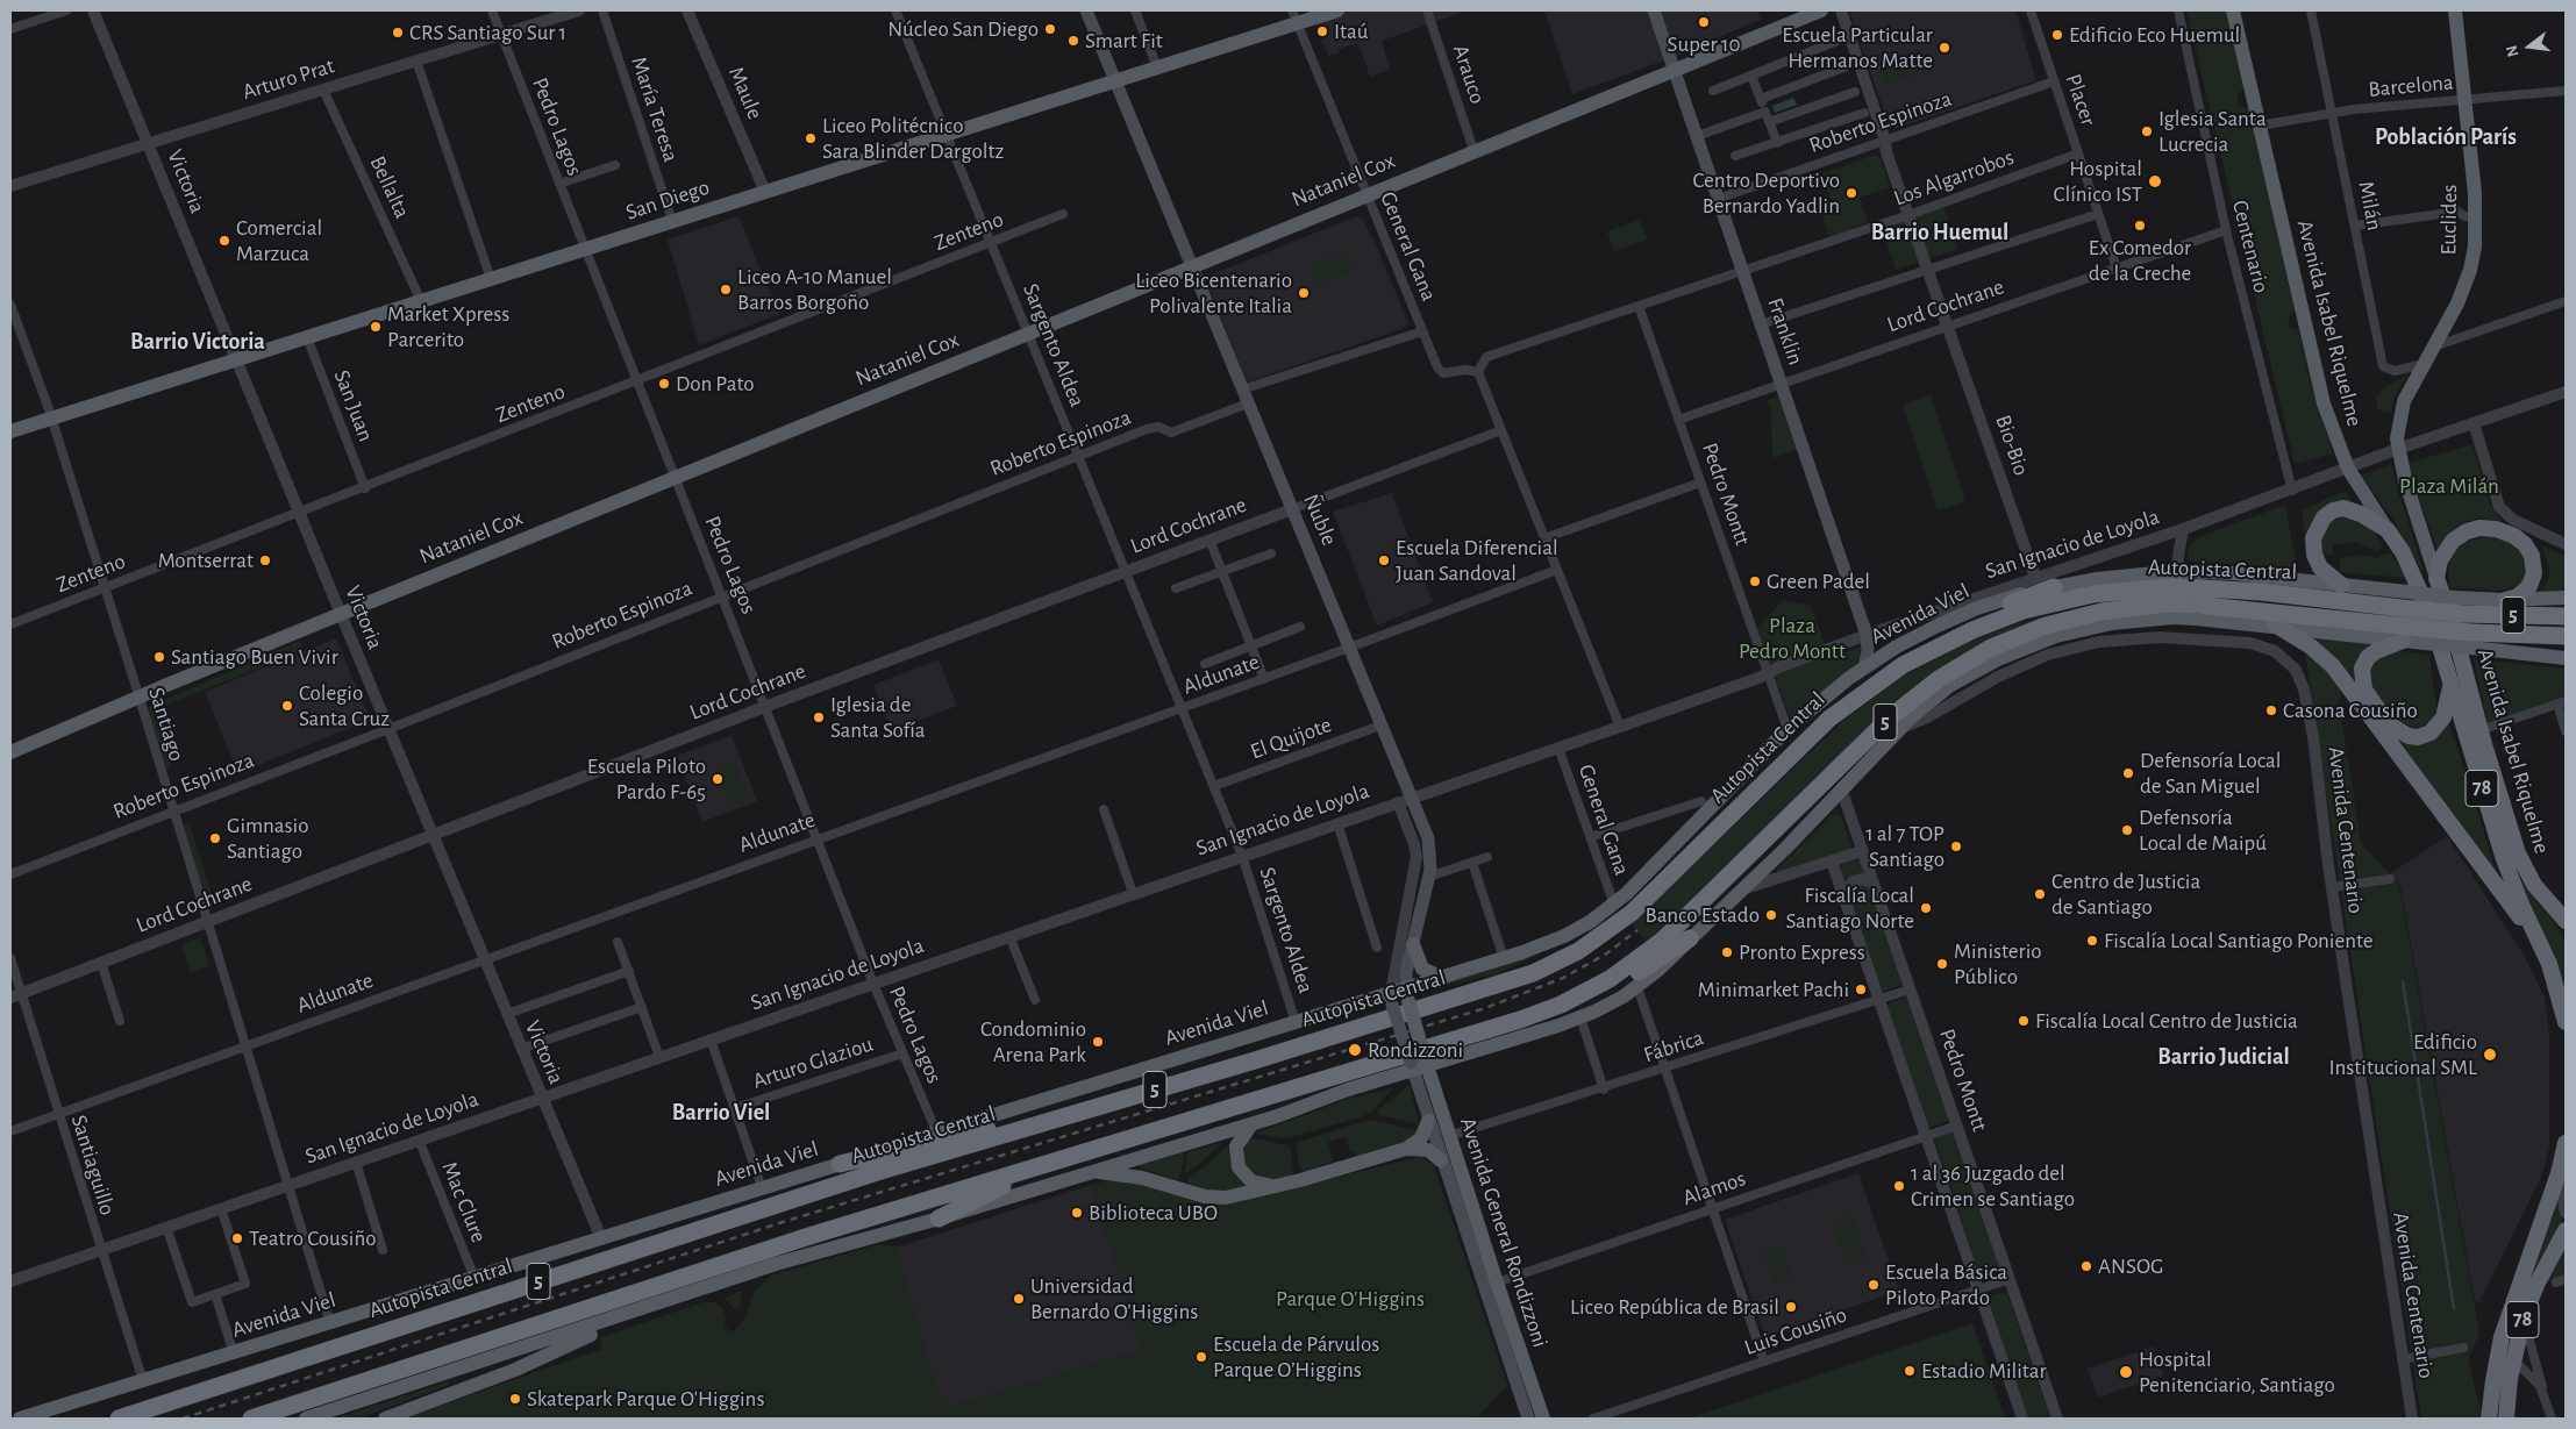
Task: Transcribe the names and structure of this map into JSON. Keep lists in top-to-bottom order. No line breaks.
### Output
{"streets":{"highway":["Avenida Isabel Riquelme","Autopista Central","5","78"],"main road":["Nataniel Cox","San Diego","Euclides","Franklin","Ñuble","Avenida Viel","Avenida General Rondizzoni"],"street":["Arauco","Arturo Prat","Barcelona","Maule","Placer","María Teresa","Roberto Espinoza","Pedro Lagos","Los Algarrobos","Victoria","Bellalta","Milán","Zenteno","General Gana","Centenario","Lord Cochrane","Sargento Aldea","San Juan","Bio-Bio","Pedro Montt","San Ignacio de Loyola","Aldunate","Santiago","El Quijote","Avenida Centenario","Fábrica","Arturo Glaziou","Santiaguillo","Alamos","Mac Clure","Luis Cousiño"]},"crossings":[["Arauco","Nataniel Cox"],["Arturo Prat","Pedro Lagos"],["Arturo Prat","Victoria"],["Arturo Prat","Bellalta"],["Barcelona","Milán"],["Barcelona","Euclides"],["Barcelona","Avenida Isabel Riquelme"],["Maule","San Diego"],["Placer","Roberto Espinoza"],["Placer","Los Algarrobos"],["Placer","Lord Cochrane"],["María Teresa","San Diego"],["Roberto Espinoza","Pedro Lagos"],["Roberto Espinoza","Victoria"],["Roberto Espinoza","Franklin"],["Roberto Espinoza","Sargento Aldea"],["Roberto Espinoza","Bio-Bio"],["Roberto Espinoza","Ñuble"],["Roberto Espinoza","Santiago"],["Pedro Lagos","Nataniel Cox"],["Pedro Lagos","San Diego"],["Pedro Lagos","Zenteno"],["Pedro Lagos","Lord Cochrane"],["Pedro Lagos","San Ignacio de Loyola"],["Pedro Lagos","Avenida Viel"],["Pedro Lagos","Aldunate"],["Pedro Lagos","Arturo Glaziou"],["Los Algarrobos","Franklin"],["Los Algarrobos","Bio-Bio"],["Nataniel Cox","Victoria"],["Nataniel Cox","General Gana"],["Nataniel Cox","Franklin"],["Nataniel Cox","Sargento Aldea"],["Nataniel Cox","Ñuble"],["Nataniel Cox","Santiago"],["Victoria","San Diego"],["Victoria","Zenteno"],["Victoria","Lord Cochrane"],["Victoria","San Ignacio de Loyola"],["Victoria","Avenida Viel"],["Victoria","Aldunate"],["Bellalta","San Diego"],["San Diego","General Gana"],["San Diego","Sargento Aldea"],["San Diego","San Juan"],["San Diego","Ñuble"],["San Diego","Santiago"],["Milán","Euclides"],["Euclides","Avenida Isabel Riquelme"],["Euclides","San Ignacio de Loyola"],["Zenteno","Sargento Aldea"],["Zenteno","San Juan"],["Zenteno","Santiago"],["General Gana","San Ignacio de Loyola"],["General Gana","Avenida Viel"],["Centenario","Lord Cochrane"],["Centenario","San Ignacio de Loyola"],["Lord Cochrane","Franklin"],["Lord Cochrane","Sargento Aldea"],["Lord Cochrane","Bio-Bio"],["Lord Cochrane","Pedro Montt"],["Lord Cochrane","Ñuble"],["Lord Cochrane","Santiago"],["Lord Cochrane","Santiaguillo"],["Avenida Isabel Riquelme","San Ignacio de Loyola"],["Franklin","San Ignacio de Loyola"],["Franklin","Avenida Viel"],["Sargento Aldea","San Ignacio de Loyola"],["Sargento Aldea","Avenida Viel"],["Sargento Aldea","Aldunate"],["Sargento Aldea","El Quijote"],["Bio-Bio","San Ignacio de Loyola"],["Pedro Montt","San Ignacio de Loyola"],["Pedro Montt","Avenida Viel"],["Pedro Montt","Fábrica"],["Pedro Montt","Alamos"],["Pedro Montt","Luis Cousiño"],["Ñuble","San Ignacio de Loyola"],["Ñuble","Avenida Viel"],["Ñuble","Aldunate"],["Ñuble","El Quijote"],["Ñuble","Avenida General Rondizzoni"],["San Ignacio de Loyola","Santiago"],["San Ignacio de Loyola","Santiaguillo"],["San Ignacio de Loyola","Mac Clure"],["Autopista Central","Avenida Viel"],["Avenida Viel","Santiago"],["Avenida Viel","Santiaguillo"],["Avenida Viel","Mac Clure"],["Aldunate","Santiago"],["Aldunate","Santiaguillo"],["Fábrica","Avenida General Rondizzoni"],["Alamos","Avenida General Rondizzoni"]],"districts":["Población París","Barrio Huemul","Barrio Victoria","Barrio Judicial","Barrio Viel"],"parks":["Plaza Milán","Plaza Pedro Montt","Parque O'Higgins"],"places":["Super 10","Núcleo San Diego","Itaú","CRS Santiago Sur 1","Edificio Eco Huemul","Smart Fit","Escuela Particular Hermanos Matte","Iglesia Santa Lucrecia","Liceo Politécnico Sara Blinder Dargoltz","Hospital Clínico IST","Centro Deportivo Bernardo Yadlin","Ex Comedor de la Creche","Comercial Marzuca","Liceo A-10 Manuel Barros Borgoño","Liceo Bicentenario Polivalente Italia","Market Xpress Parcerito","Don Pato","Montserrat","Escuela Diferencial Juan Sandoval","Green Padel","Santiago Buen Vivir","Colegio Santa Cruz","Casona Cousiño","Iglesia de Santa Sofía","Defensoría Local de San Miguel","Escuela Piloto Pardo F-65","Defensoría Local de Maipú","Gimnasio Santiago","1 al 7 TOP Santiago","Centro de Justicia de Santiago","Fiscalía Local Santiago Norte","Banco Estado","Fiscalía Local Santiago Poniente","Pronto Express","Ministerio Público","Minimarket Pachi","Fiscalía Local Centro de Justicia","Condominio Arena Park","Rondizzoni","Edificio Institucional SML","1 al 36 Juzgado del Crimen se Santiago","Biblioteca UBO","Teatro Cousiño","ANSOG","Escuela Básica Piloto Pardo","Universidad Bernardo O'Higgins","Liceo República de Brasil","Escuela de Párvulos Parque O’Higgins","Estadio Militar","Hospital Penitenciario, Santiago","Skatepark Parque O'Higgins"],"north":"left"}
